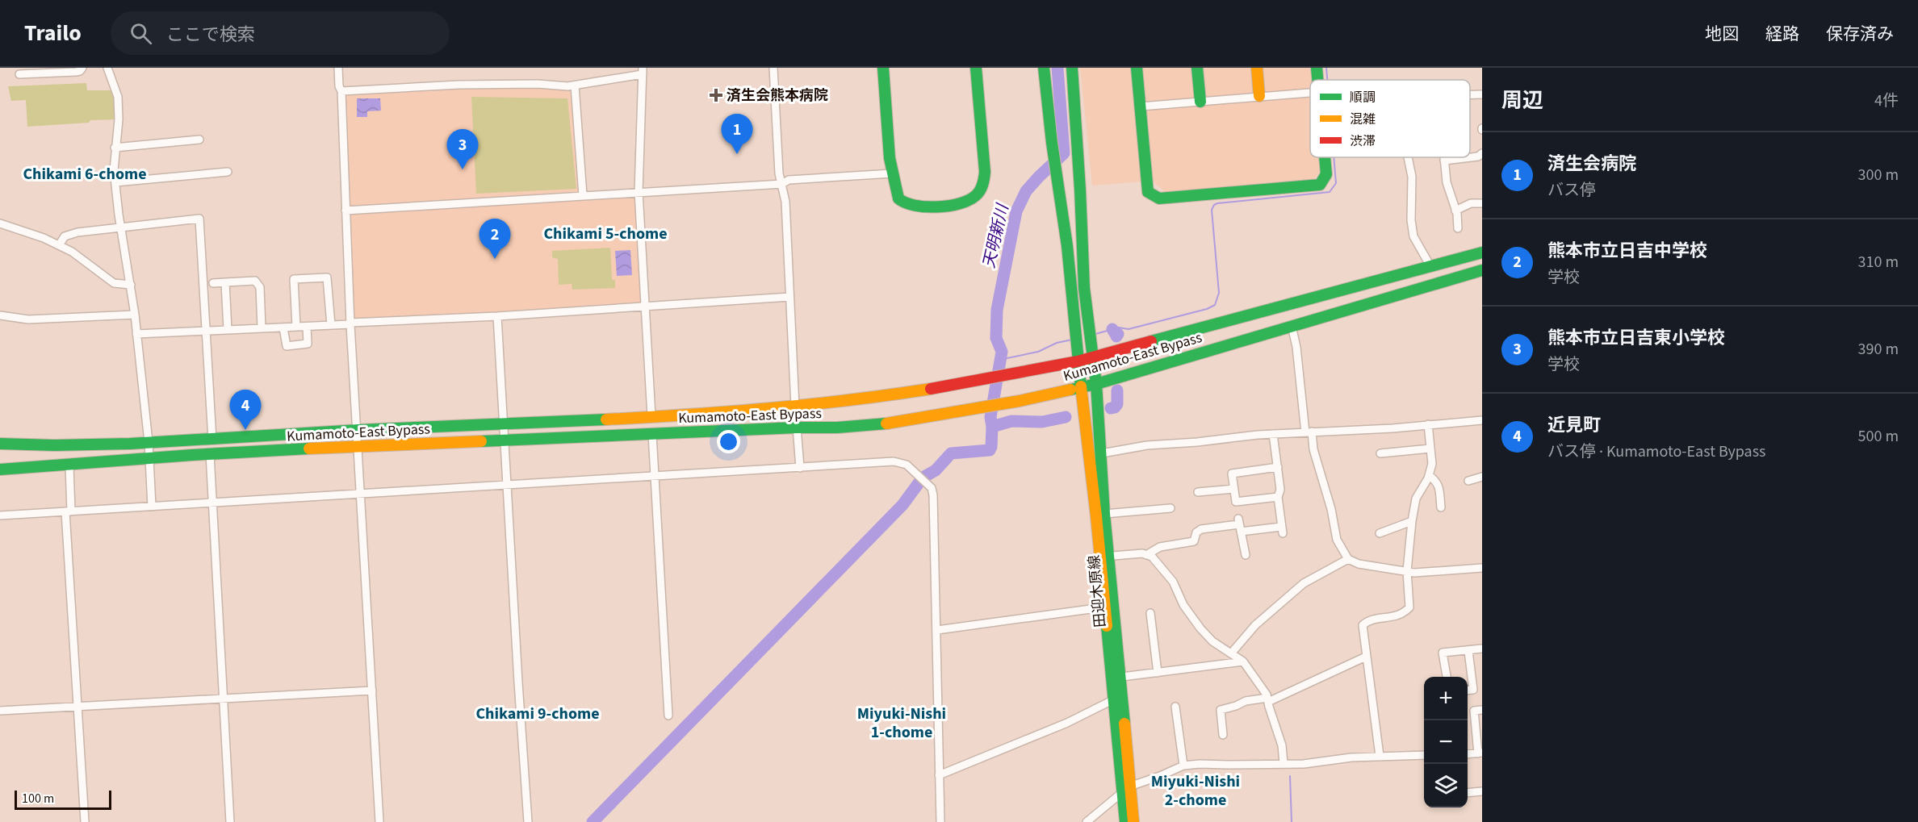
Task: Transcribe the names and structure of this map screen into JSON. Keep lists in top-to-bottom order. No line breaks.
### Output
{"streets":{"main road":["Kumamoto-East Bypass","田迎木原線"]},"crossings":[["Kumamoto-East Bypass","田迎木原線"]],"districts":["Chikami 6-chome","Chikami 5-chome","Chikami 9-chome","Miyuki-Nishi 1-chome","Miyuki-Nishi 2-chome"],"water":["天明新川"],"places":{"health":["済生会熊本病院"]},"legend":["順調","混雑","渋滞"],"scale_bar":"100 m","page":{"header":"Trailo","search":"ここで検索","nav":["地図","経路","保存済み"],"heading":["周辺","4件"],"pins":["1","3","2","4"],"list":[{"mark":"1","name":"済生会病院","note":"バス停","value":"300 m"},{"mark":"2","name":"熊本市立日吉中学校","note":"学校","value":"310 m"},{"mark":"3","name":"熊本市立日吉東小学校","note":"学校","value":"390 m"},{"mark":"4","name":"近見町","note":"バス停 · Kumamoto-East Bypass","value":"500 m"}],"map_buttons":["+","−"],"scale":"100 m"}}
